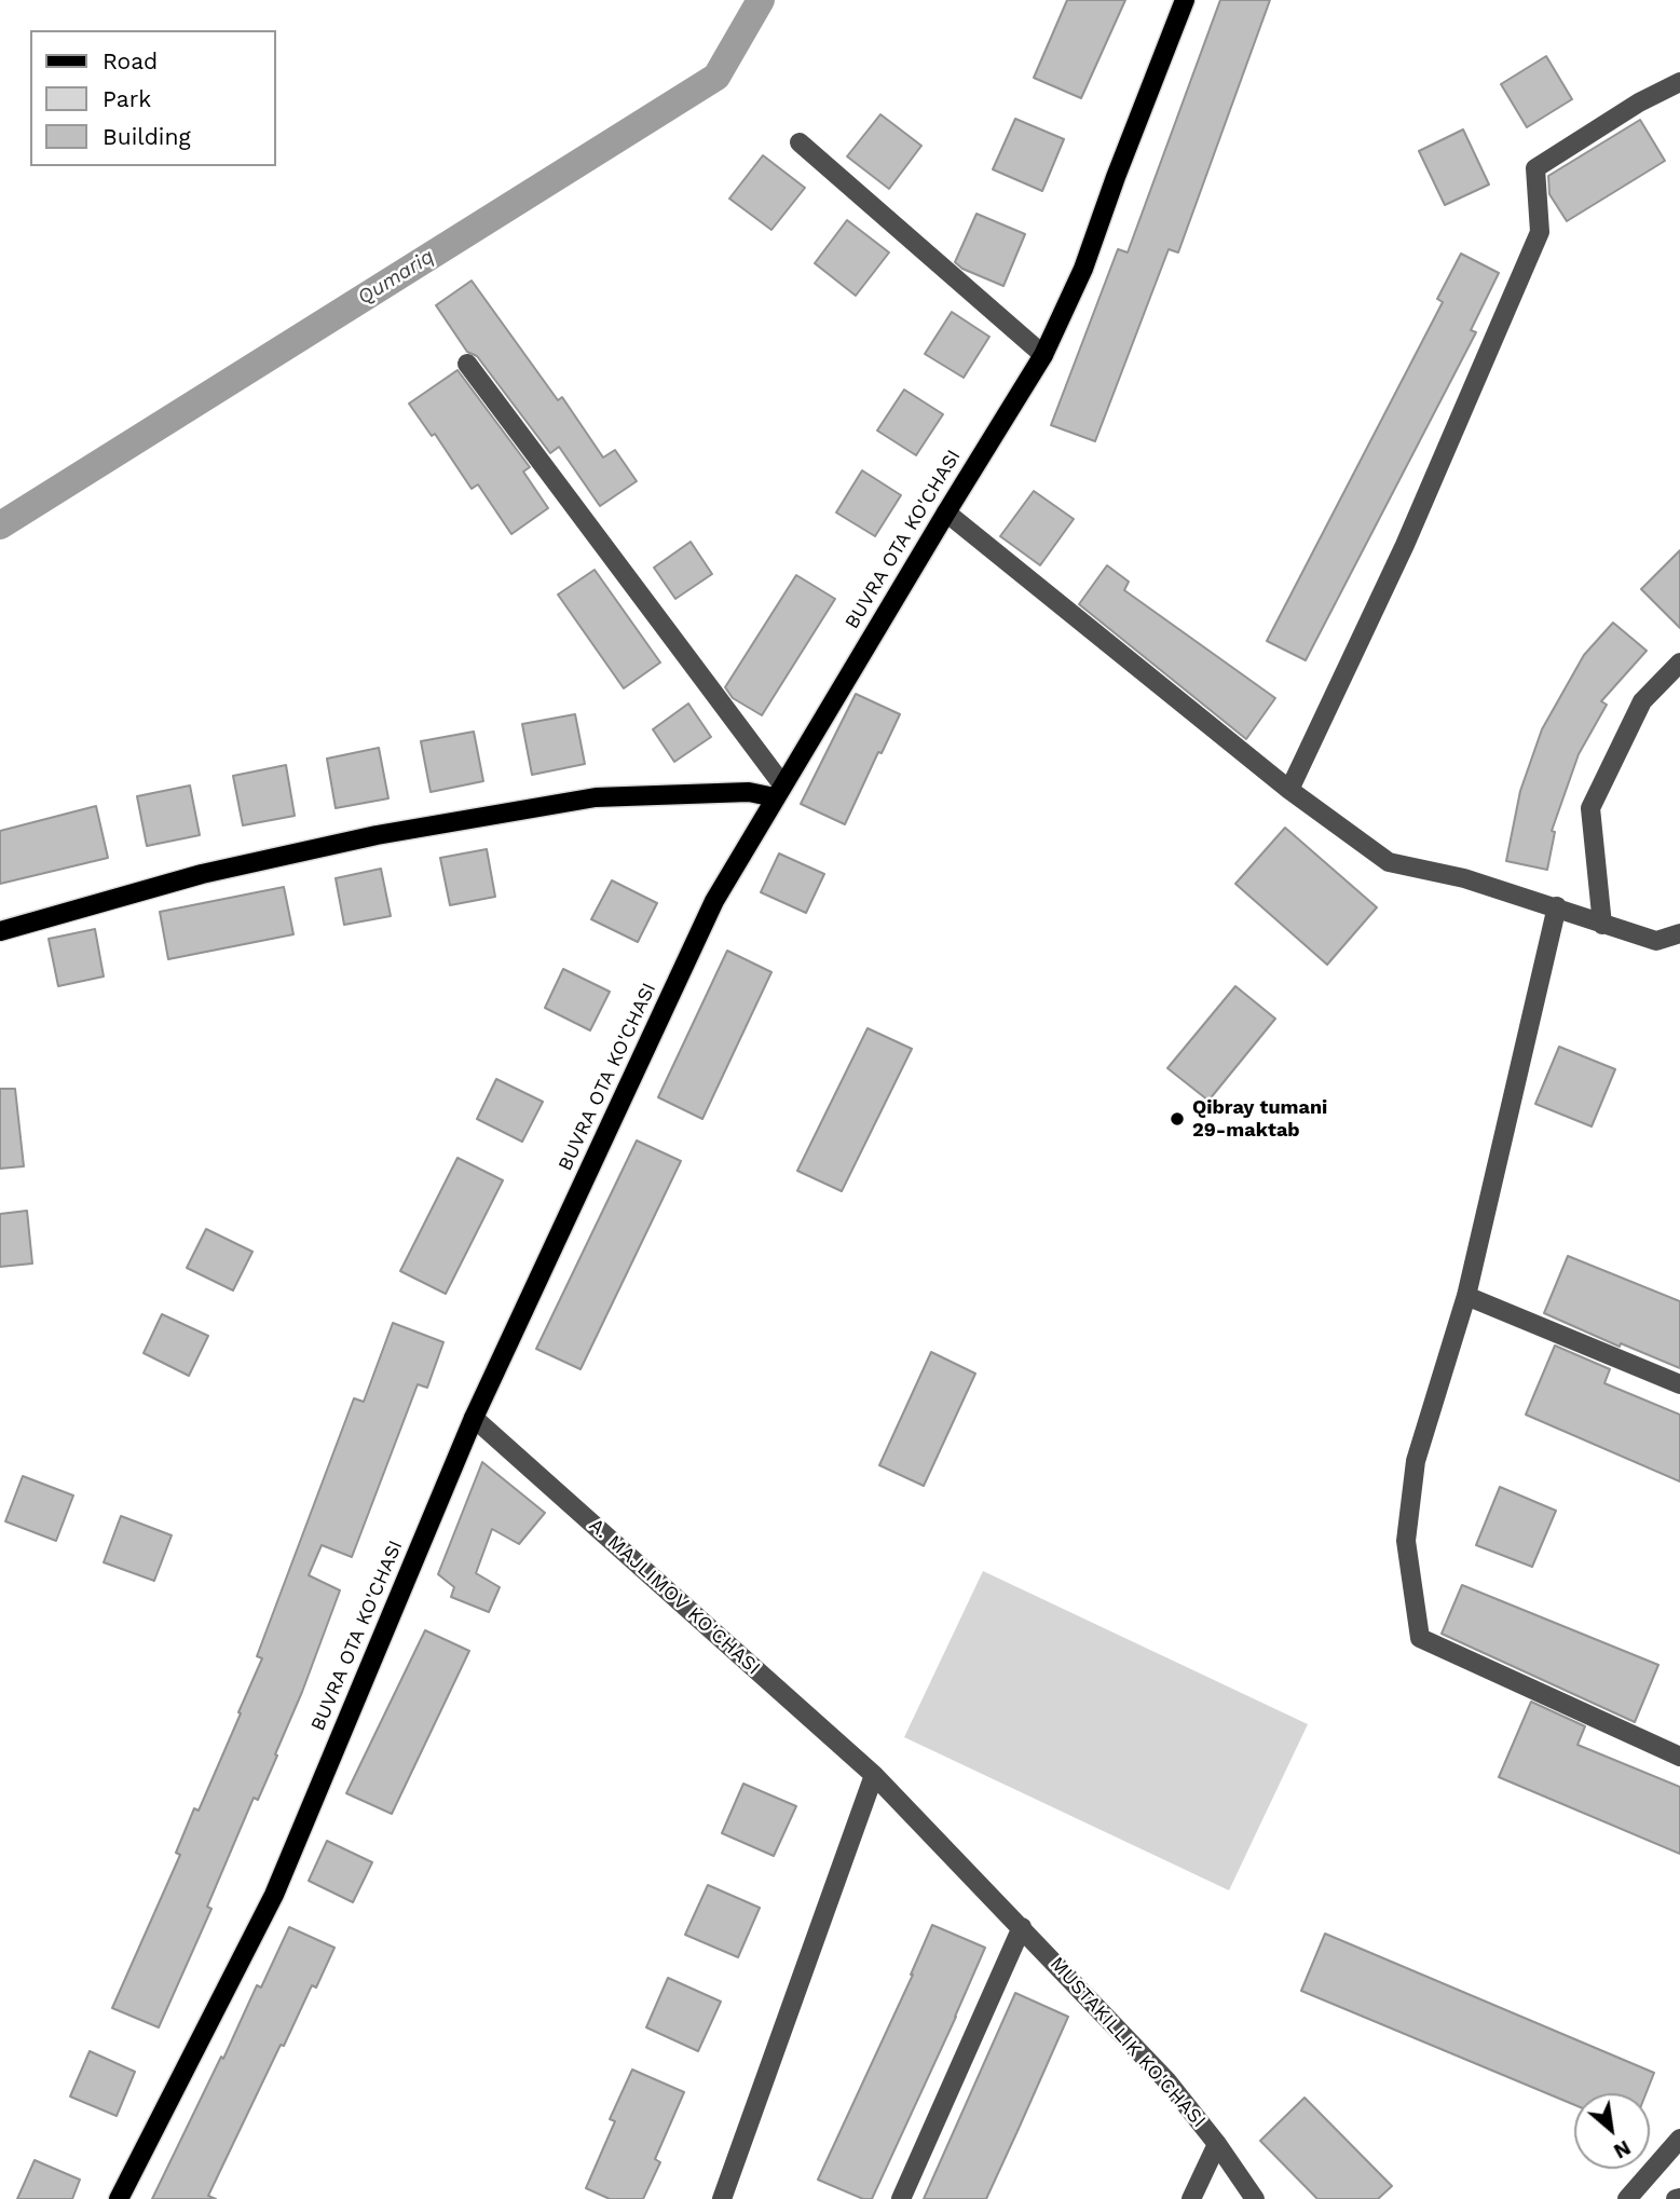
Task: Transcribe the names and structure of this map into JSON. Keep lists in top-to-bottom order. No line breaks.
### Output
{"streets":{"main road":["BUVRA OTA KO'CHASI"],"street":["A. MAJLIMOV KO'CHASI","MUSTAKILLIK KO'CHASI"]},"crossings":[["BUVRA OTA KO'CHASI","A. MAJLIMOV KO'CHASI"],["A. MAJLIMOV KO'CHASI","MUSTAKILLIK KO'CHASI"]],"water":["Qumariq"],"places":["Qibray tumani 29-maktab"],"legend":["Road","Park","Building"],"north":"bottom right"}
